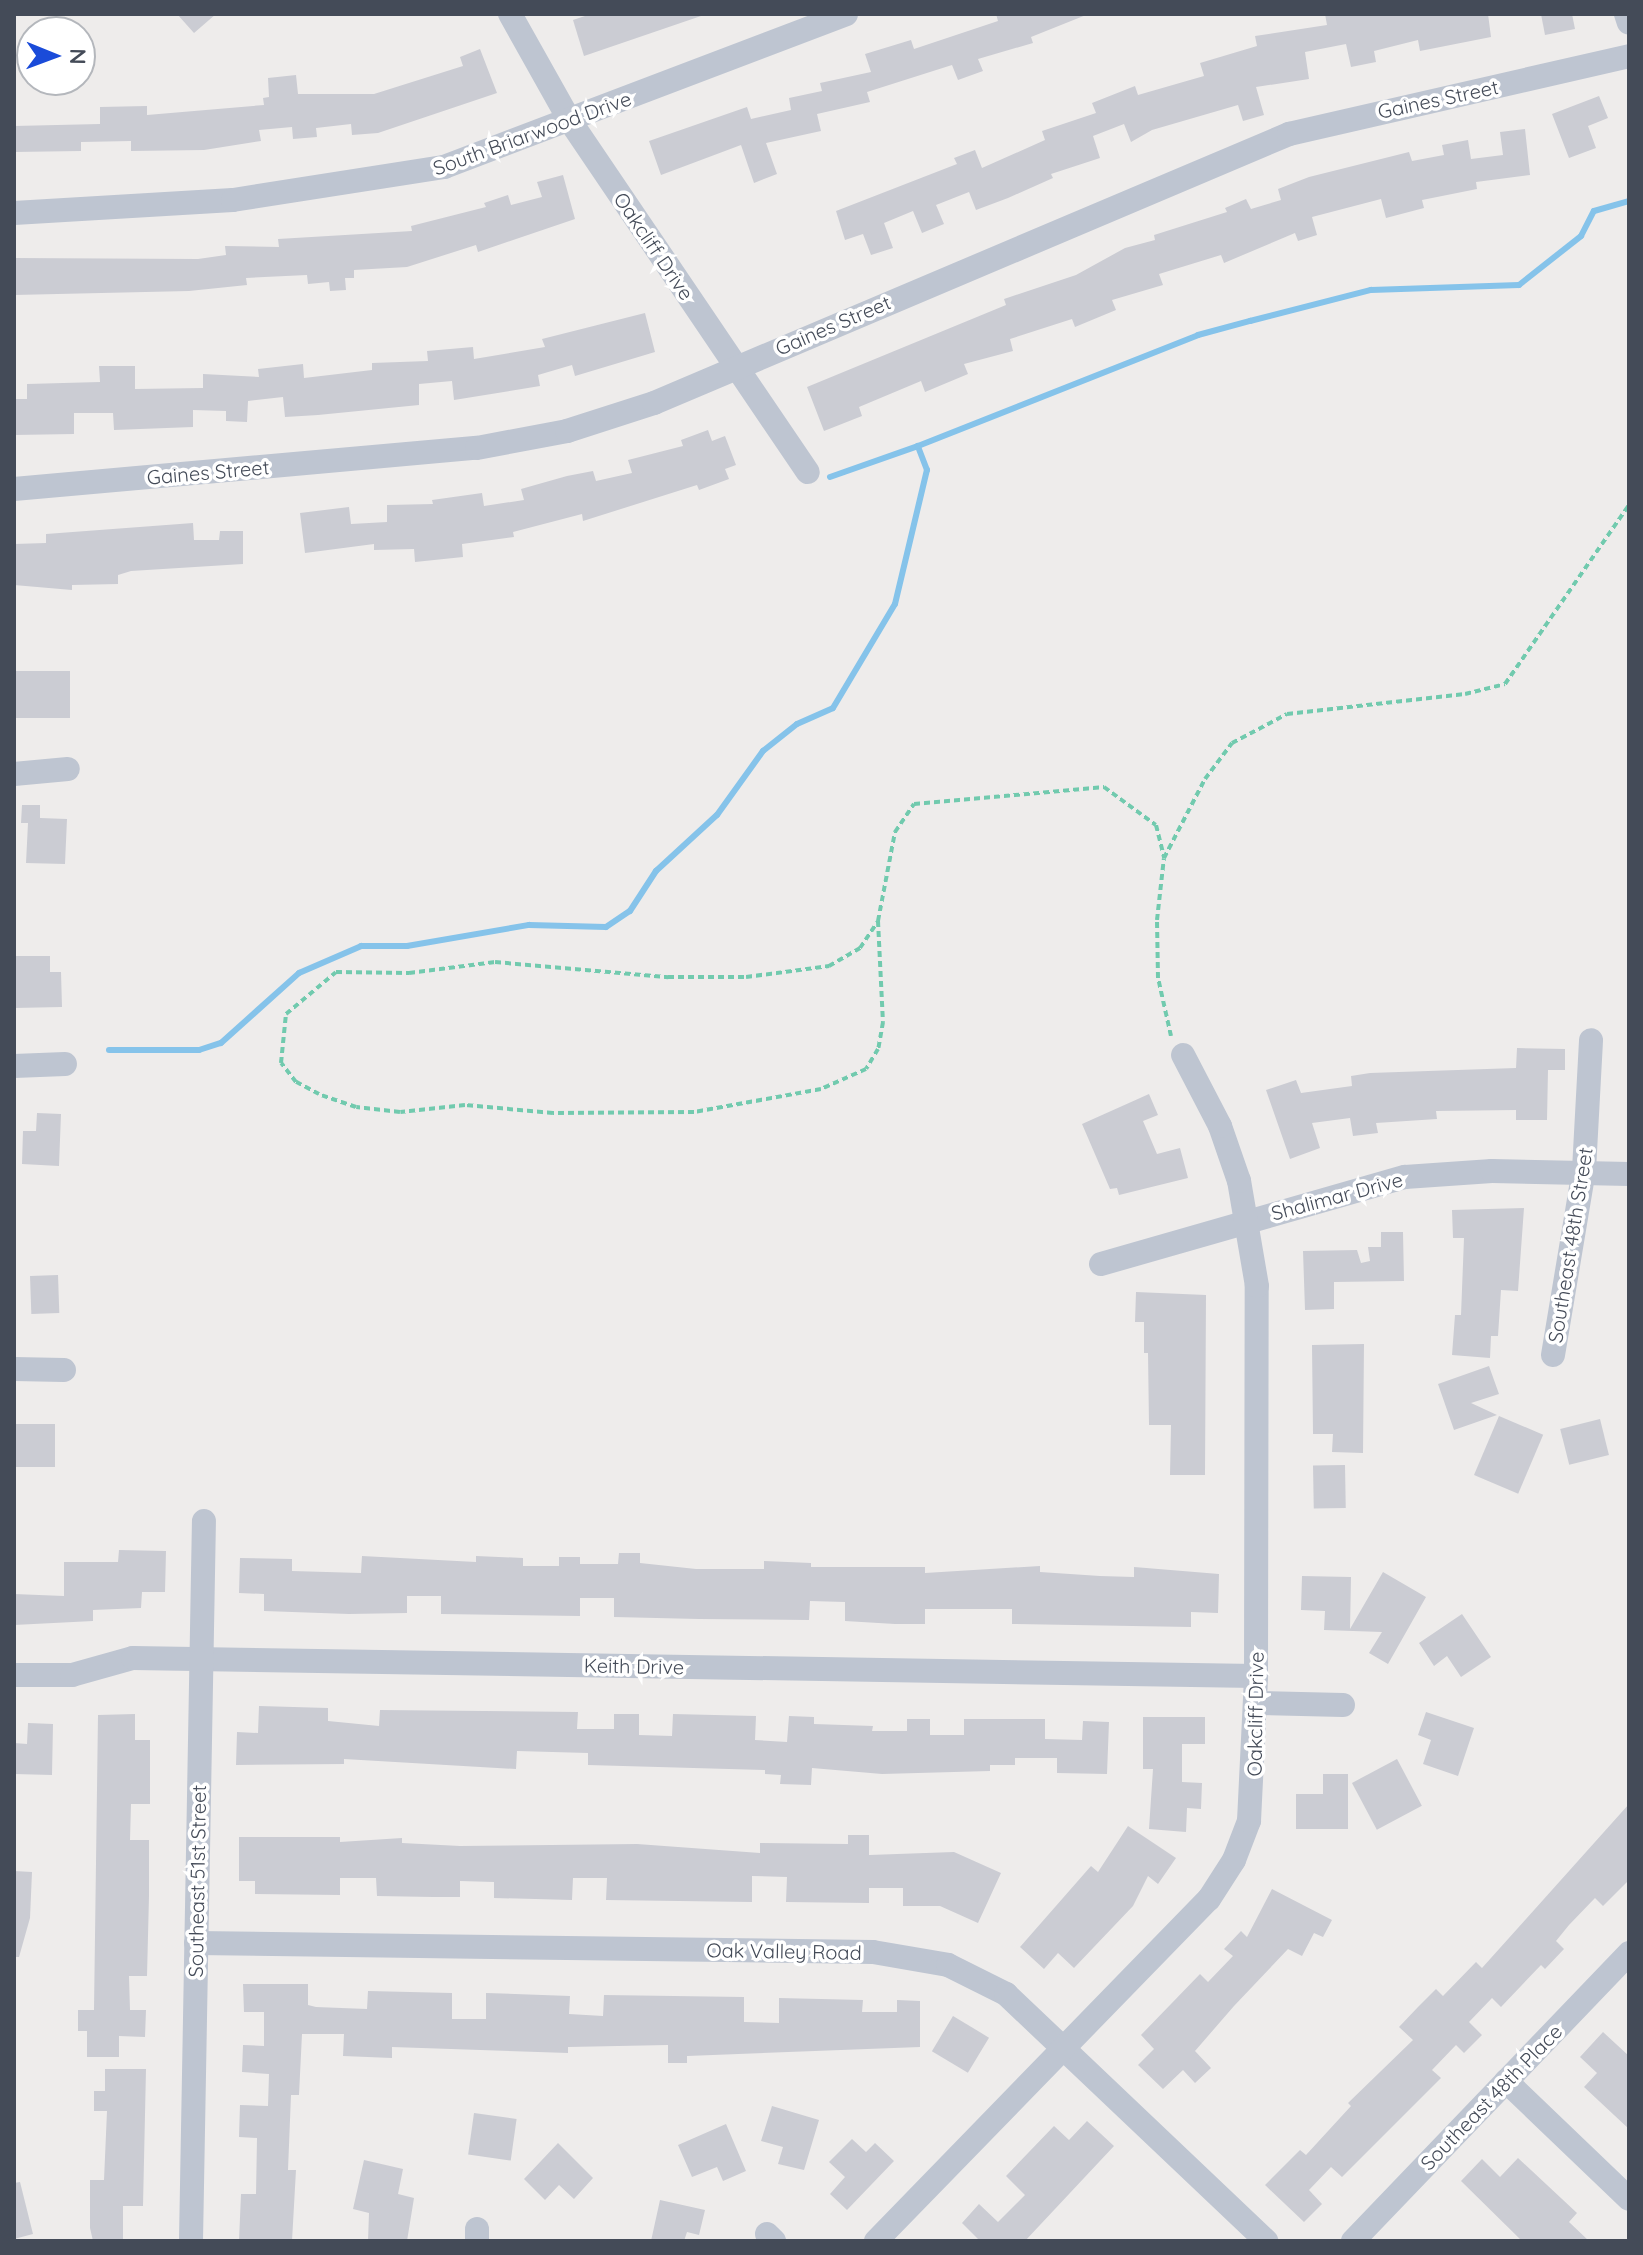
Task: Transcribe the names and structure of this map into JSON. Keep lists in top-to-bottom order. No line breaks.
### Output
{"streets":{"street":["Gaines Street","South Briarwood Drive","Oakcliff Drive","Shalimar Drive","Southeast 48th Street","Keith Drive","Southeast 51st Street","Oak Valley Road","Southeast 48th Place"]},"crossings":[["Gaines Street","Oakcliff Drive"],["South Briarwood Drive","Oakcliff Drive"],["Oakcliff Drive","Shalimar Drive"],["Oakcliff Drive","Keith Drive"],["Oakcliff Drive","Oak Valley Road"],["Shalimar Drive","Southeast 48th Street"],["Keith Drive","Southeast 51st Street"],["Southeast 51st Street","Oak Valley Road"]],"north":"right"}
